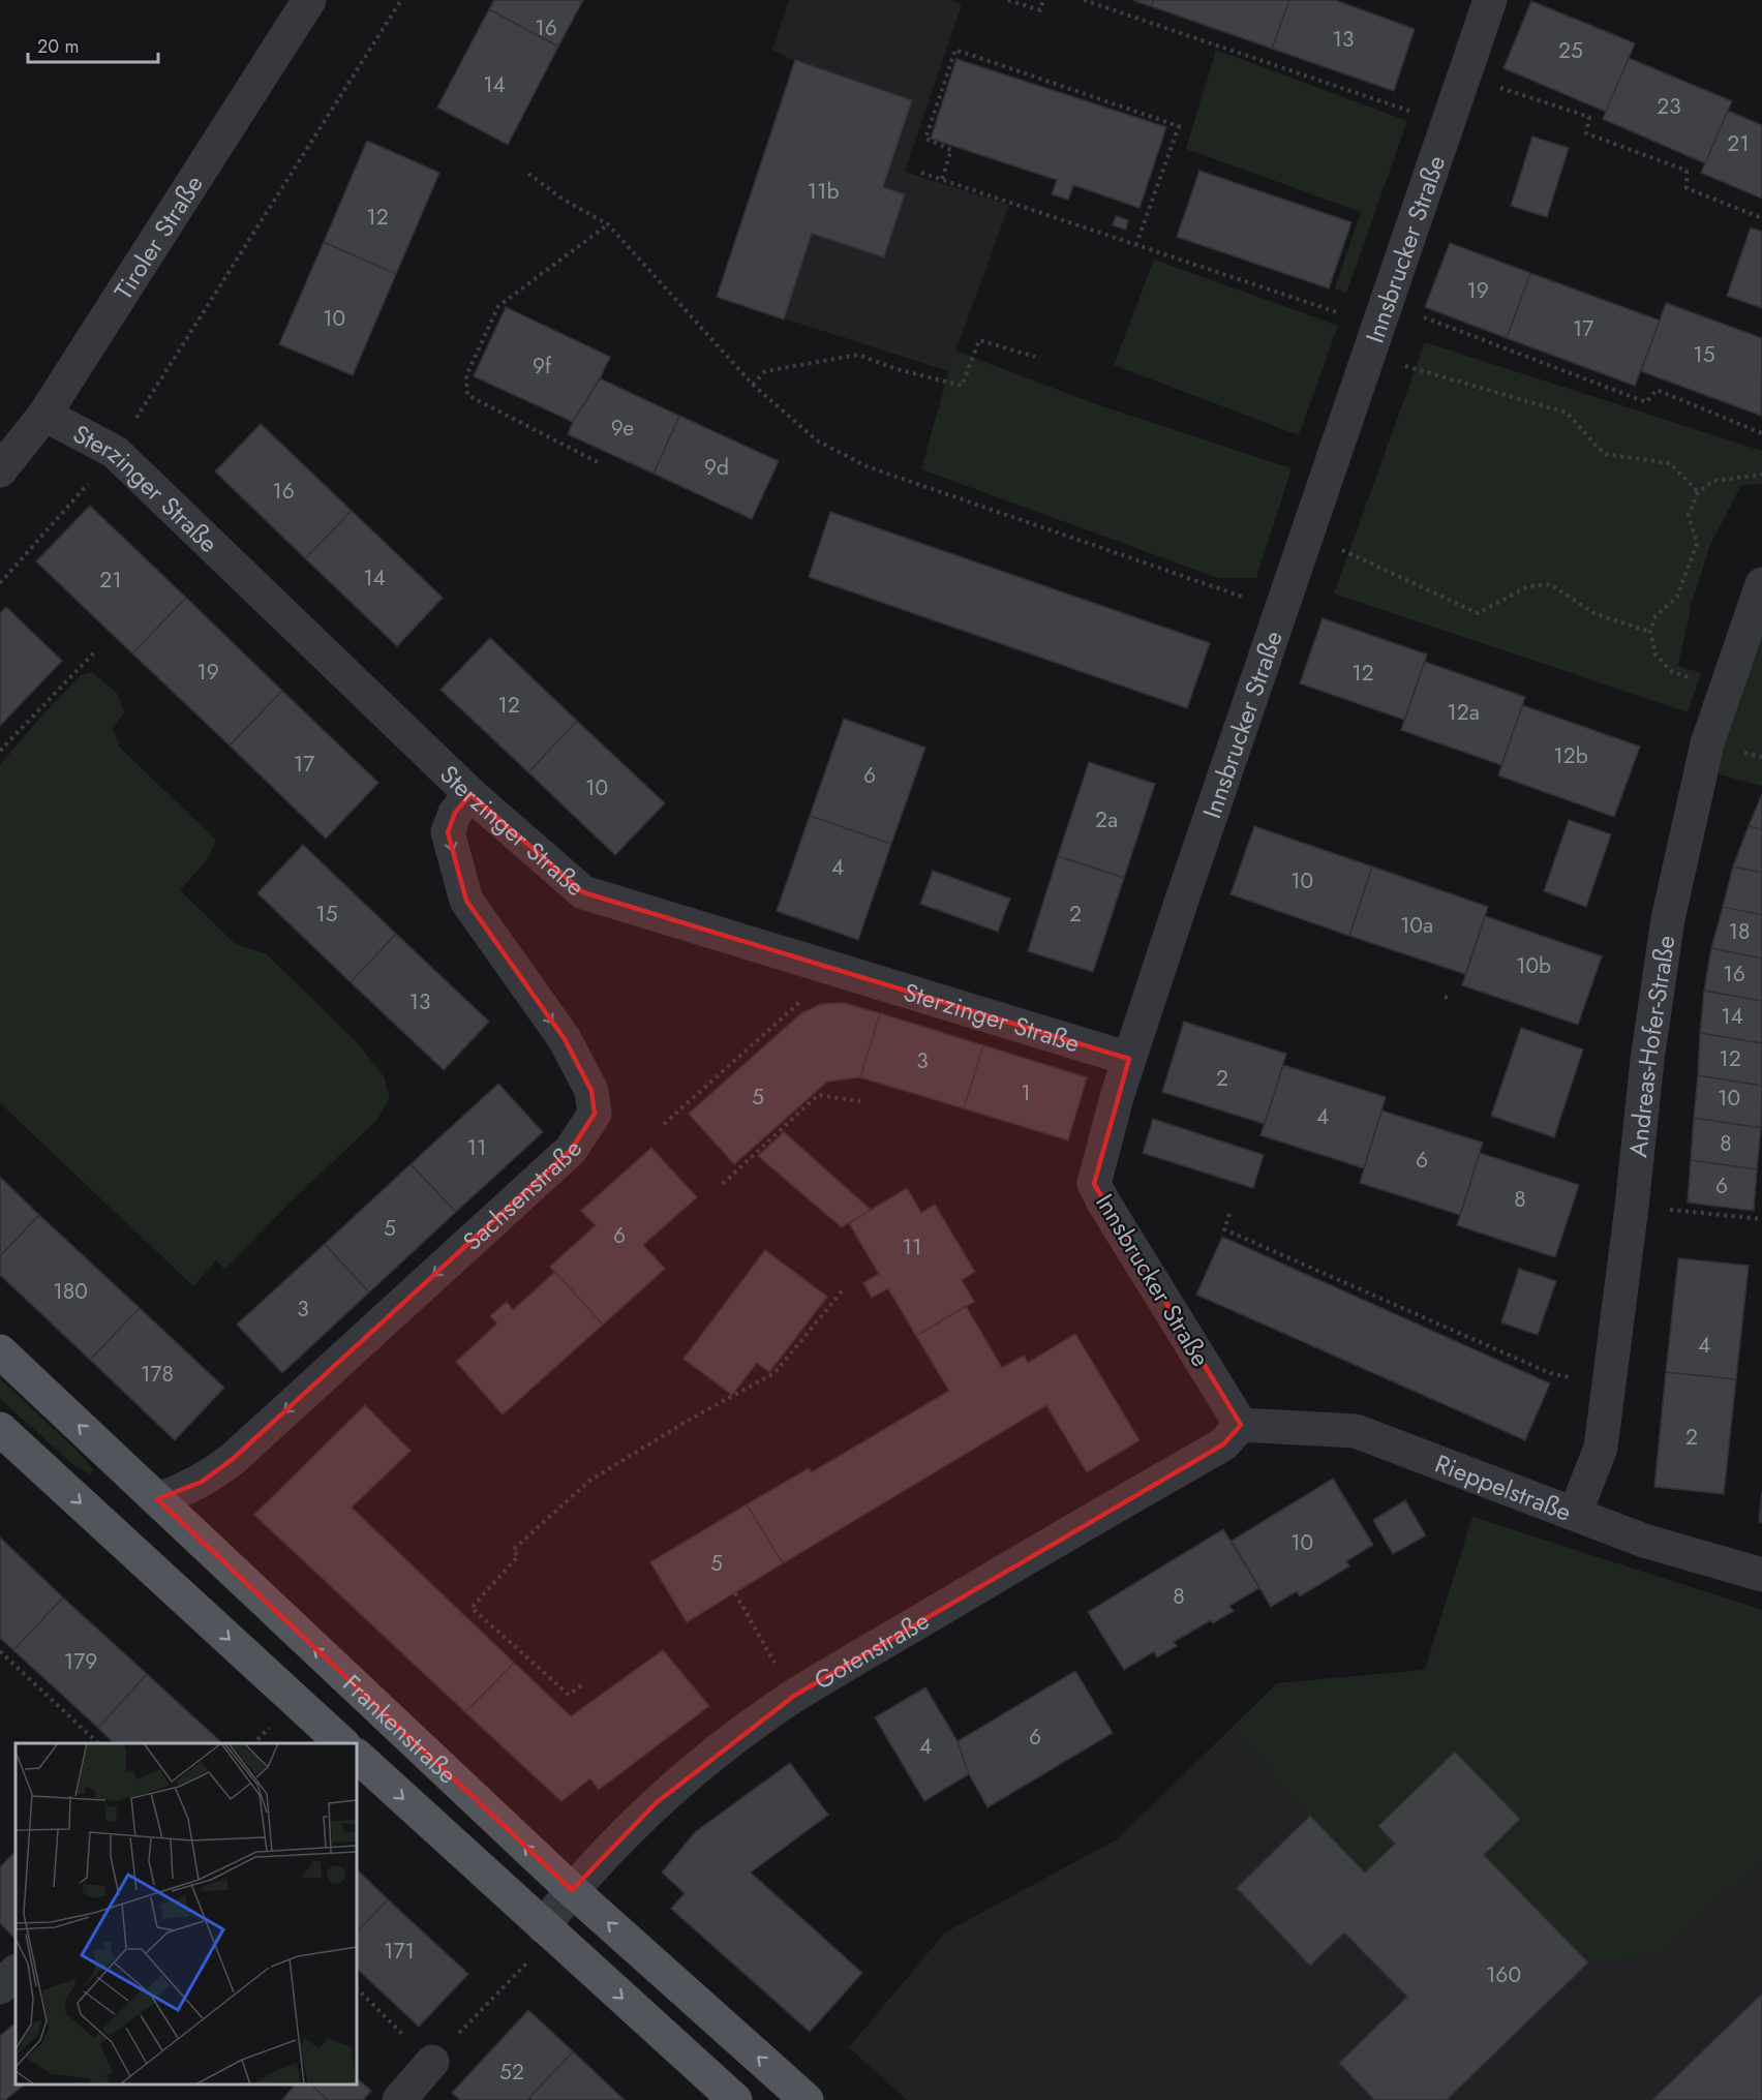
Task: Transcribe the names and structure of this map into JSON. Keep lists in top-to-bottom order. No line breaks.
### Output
{"streets":{"main road":["Frankenstraße"],"street":["Tiroler Straße","Innsbrucker Straße","Sterzinger Straße","Andreas-Hofer-Straße","Sachsenstraße","Rieppelstraße","Gotenstraße"]},"crossings":[["Tiroler Straße","Sterzinger Straße"],["Innsbrucker Straße","Sterzinger Straße"],["Innsbrucker Straße","Rieppelstraße"],["Innsbrucker Straße","Gotenstraße"],["Sterzinger Straße","Sachsenstraße"],["Andreas-Hofer-Straße","Rieppelstraße"],["Sachsenstraße","Frankenstraße"],["Rieppelstraße","Gotenstraße"],["Gotenstraße","Frankenstraße"]],"one_way":["Sachsenstraße"],"house_numbers":["16","13","25","14","23","21","11b","12","19","10","17","15","9f","9e","9d","16","14","21","19","12","12","12a","12b","17","6","10","2a","4","10","15","2","10a","18","10b","16","13","14","12","3","2","1","5","10","4","8","11","6","6","8","5","6","11","180","3","4","178","2","10","5","8","179","6","4","171","160","52"],"scale_bar":"20 m"}
